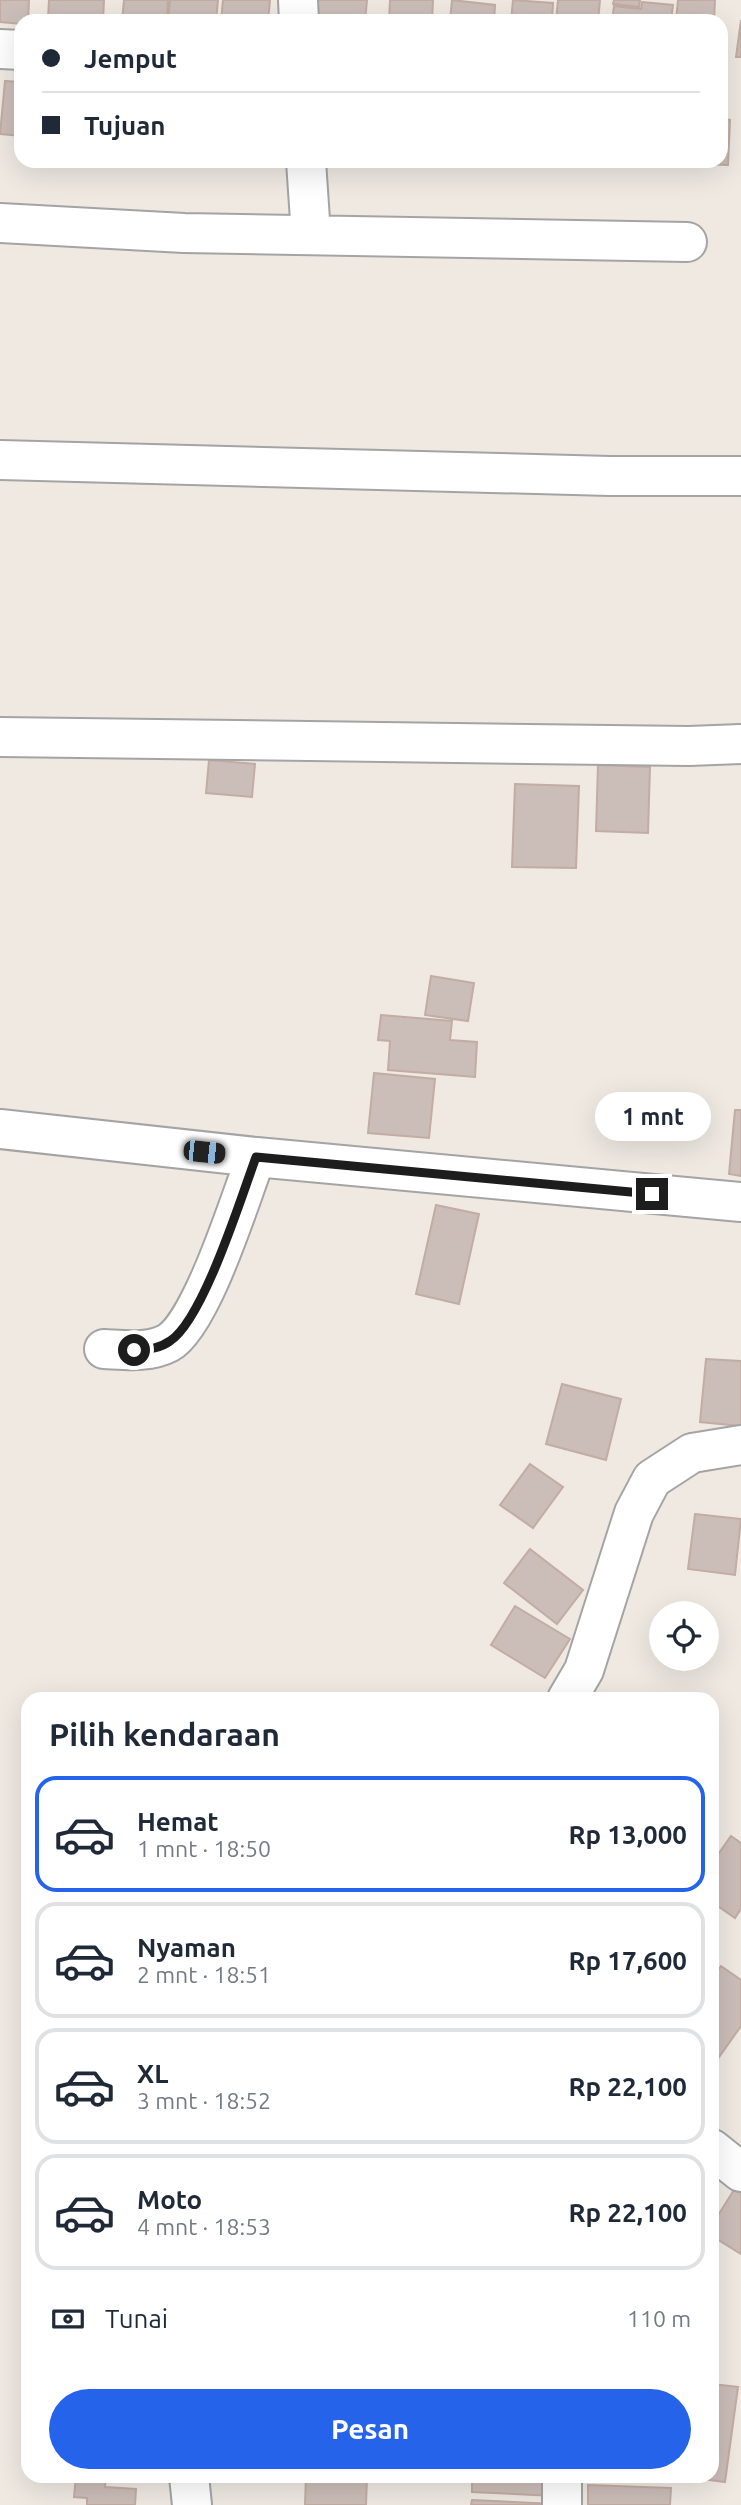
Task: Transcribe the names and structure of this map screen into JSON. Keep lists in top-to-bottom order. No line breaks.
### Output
{"page":{"banner":["Jemput","Tujuan"],"bubble":"1 mnt","heading":"Pilih kendaraan","list":[{"name":"Hemat","note":"1 mnt · 18:50","value":"Rp 13,000"},{"name":"Nyaman","note":"2 mnt · 18:51","value":"Rp 17,600"},{"name":"XL","note":"3 mnt · 18:52","value":"Rp 22,100"},{"name":"Moto","note":"4 mnt · 18:53","value":"Rp 22,100"}],"pay":["Tunai","110 m"],"buttons":"Pesan"}}
